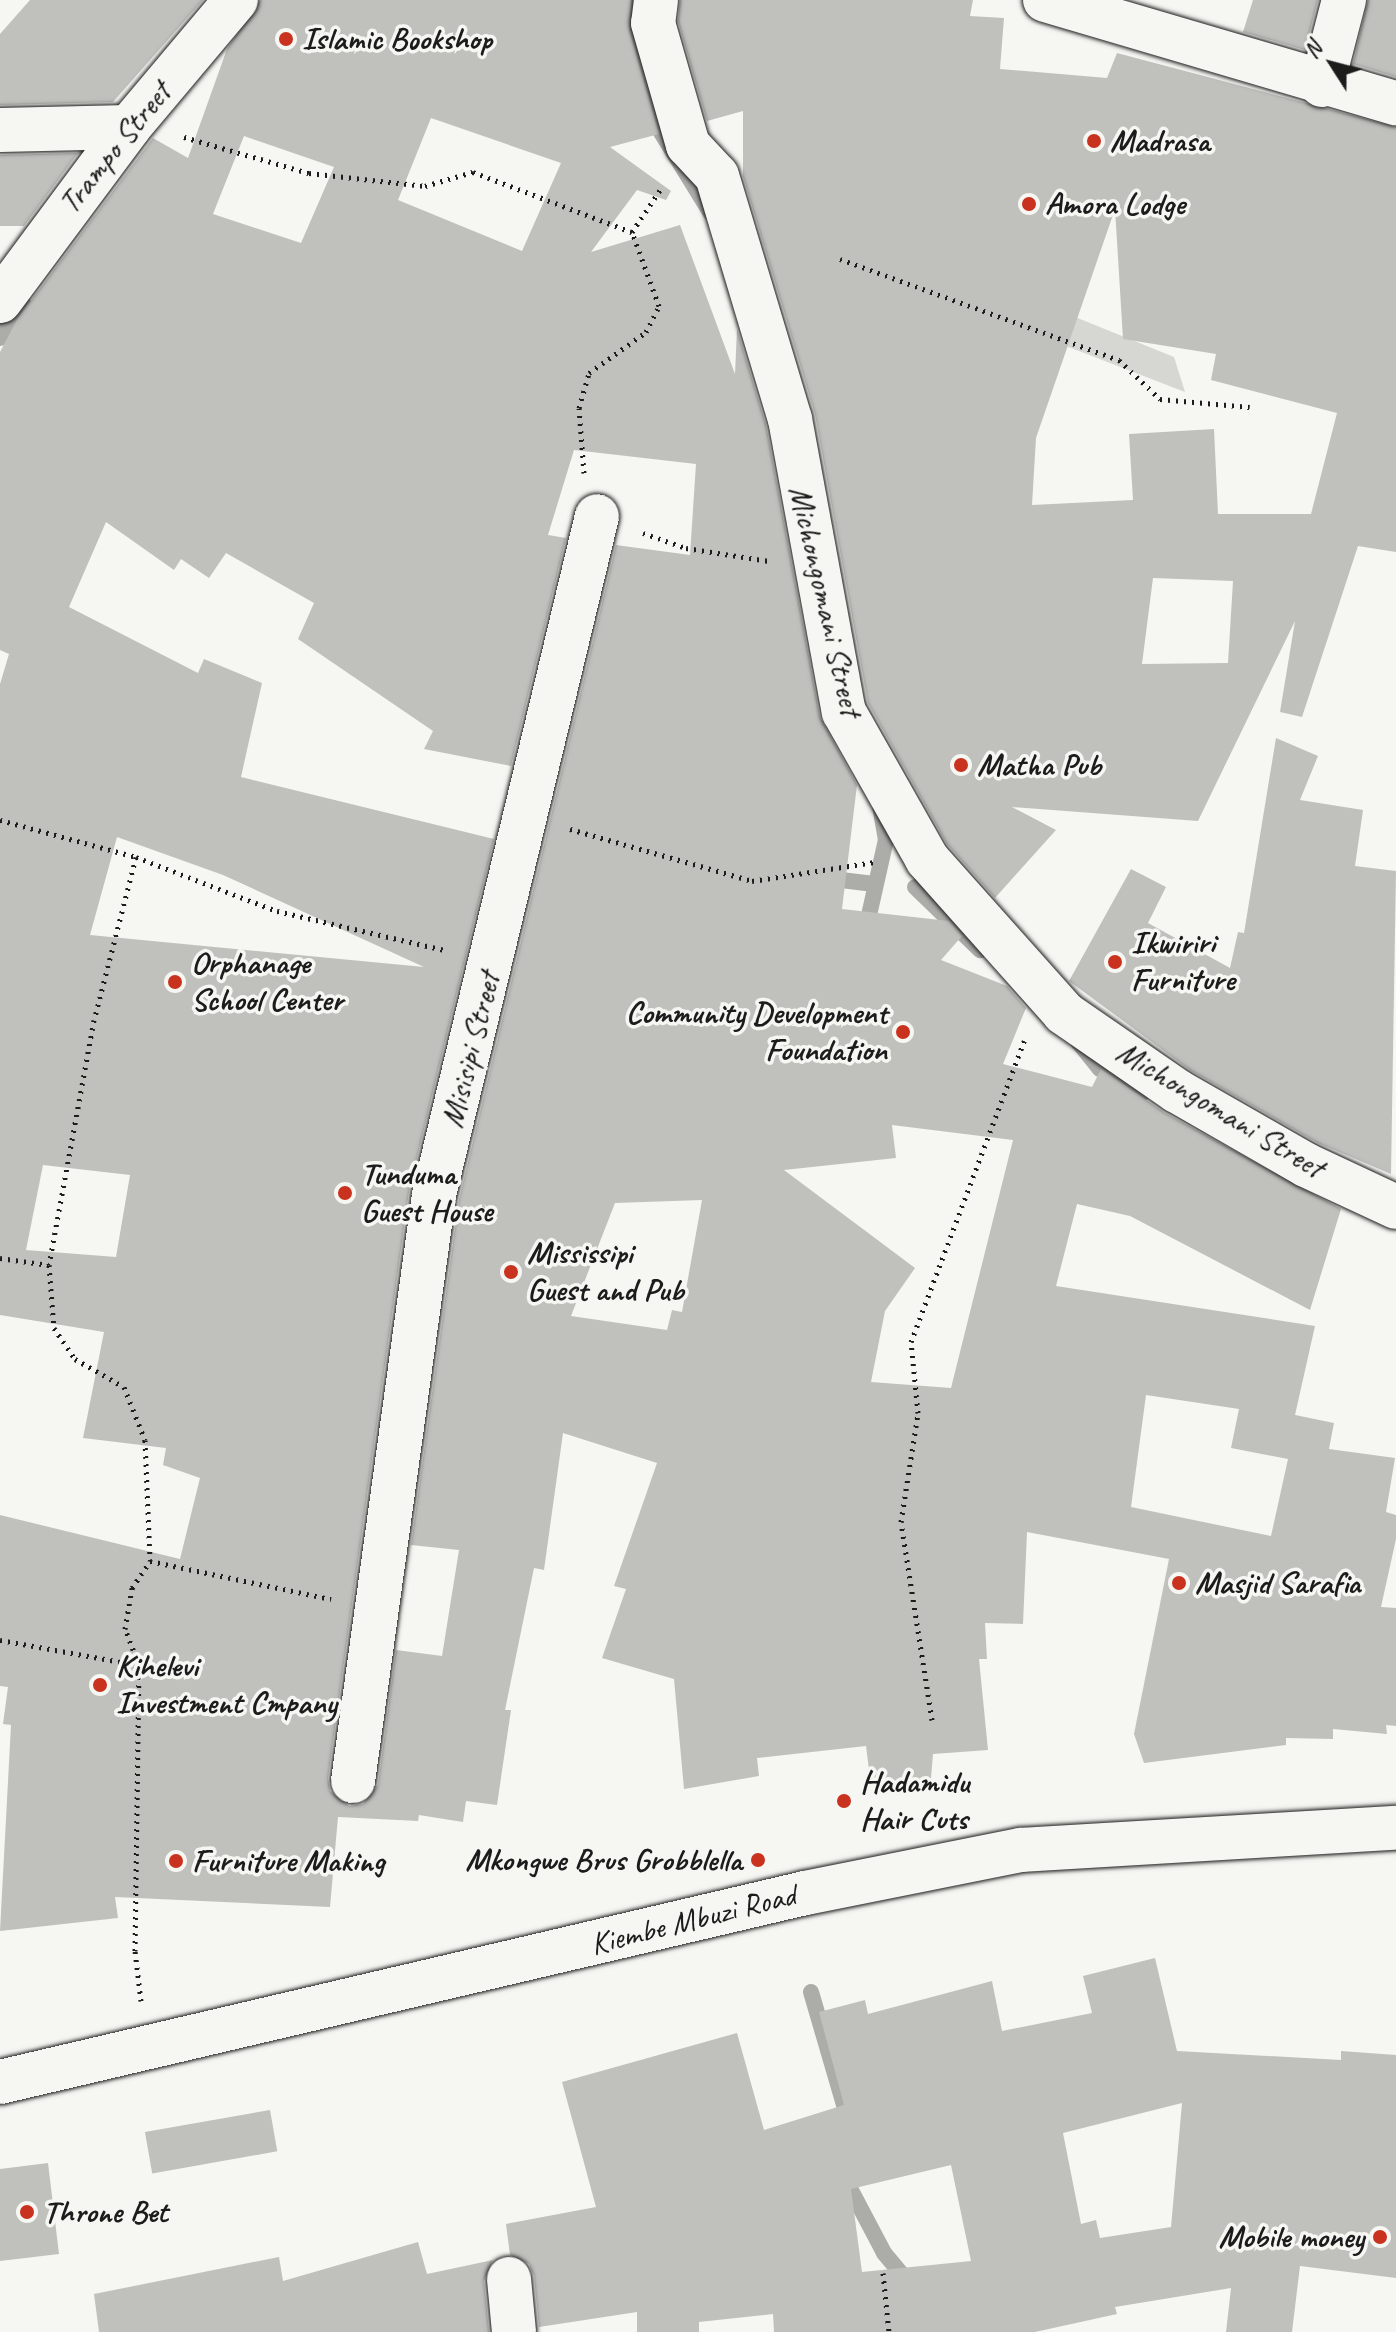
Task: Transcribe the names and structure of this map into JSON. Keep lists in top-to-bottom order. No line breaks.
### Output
{"streets":{"street":["Trampo Street","Michongomani Street","Misisipi Street","Kiembe Mbuzi Road"]},"places":["Islamic Bookshop","Madrasa","Amora Lodge","Matha Pub","Ikwiriri Furniture","Orphanage School Center","Community Development Foundation","Tunduma Guest House","Mississipi Guest and Pub","Masjid Sarafia","Kihelevi Investment Cmpany","Hadamidu Hair Cuts","Mkongwe Brus Grobblella","Furniture Making","Throne Bet","Mobile money"],"north":"top left"}
